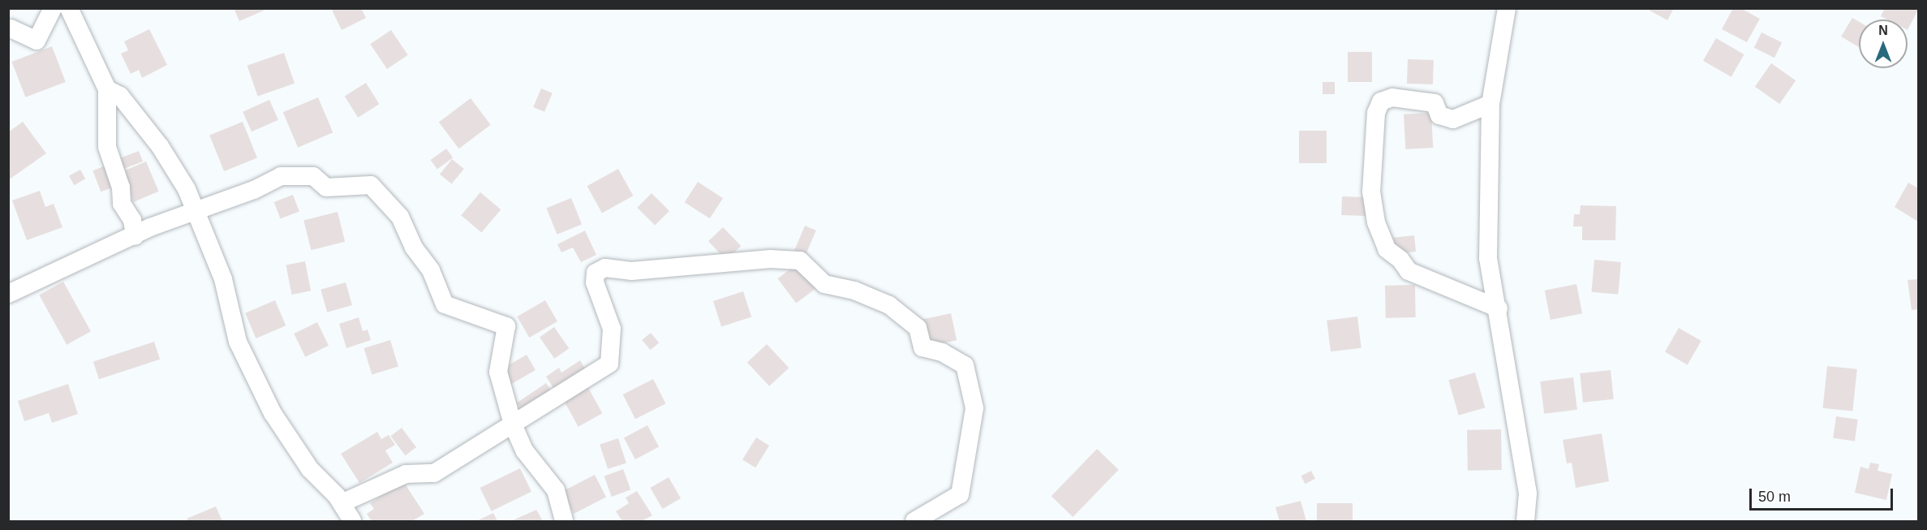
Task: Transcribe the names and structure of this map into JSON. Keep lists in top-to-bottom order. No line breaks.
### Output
{"scale_bar":"50 m","north":"top"}
